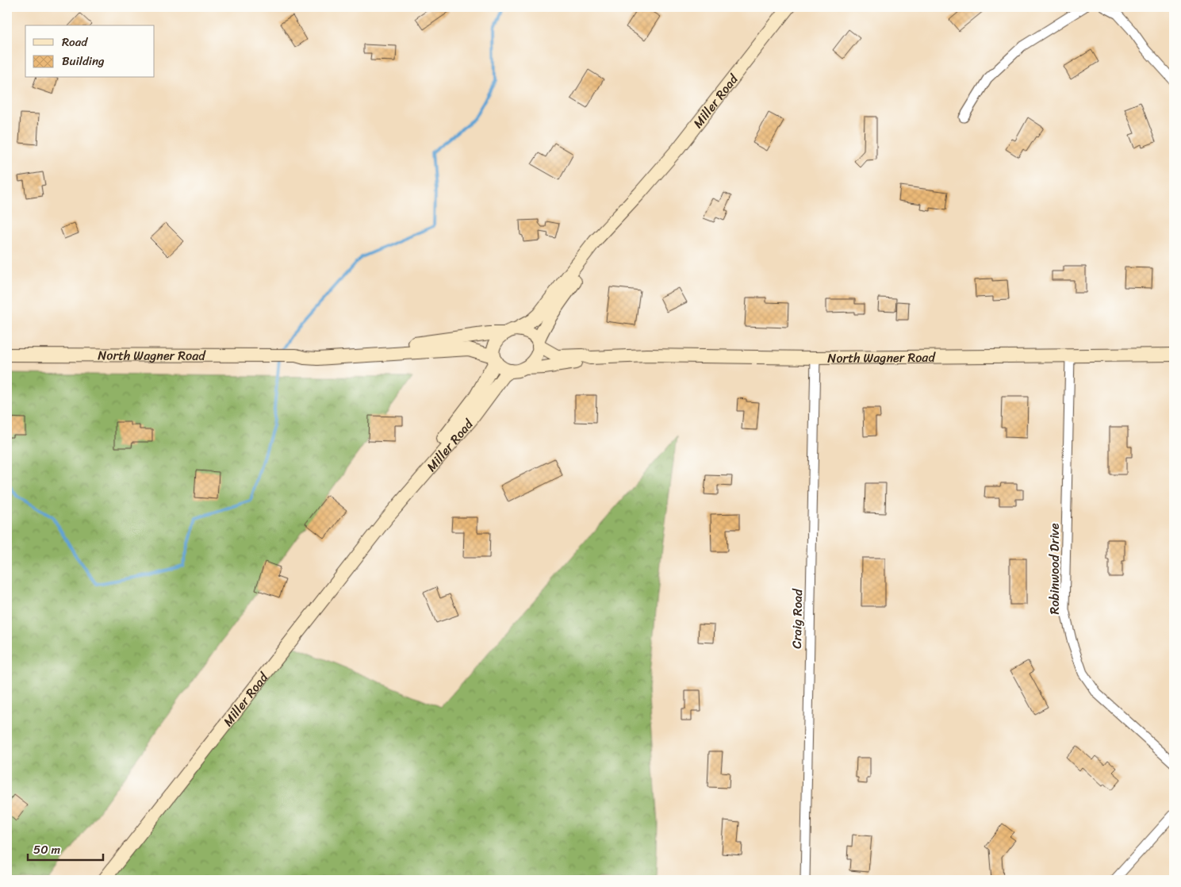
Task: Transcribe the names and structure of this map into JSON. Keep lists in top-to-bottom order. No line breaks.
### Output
{"streets":{"main road":["Miller Road","North Wagner Road"],"street":["Robinwood Drive","Craig Road"]},"crossings":[["Miller Road","North Wagner Road"],["North Wagner Road","Robinwood Drive"],["North Wagner Road","Craig Road"]],"legend":["Road","Building"],"scale_bar":"50 m"}
